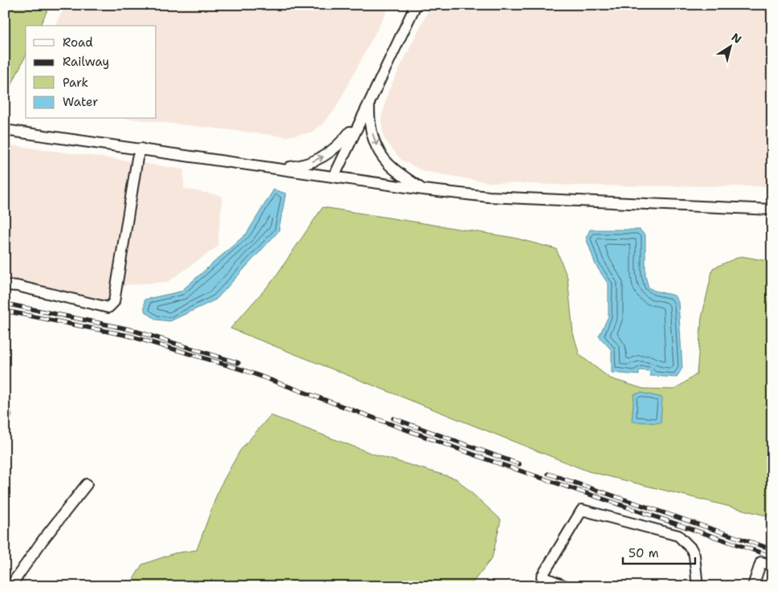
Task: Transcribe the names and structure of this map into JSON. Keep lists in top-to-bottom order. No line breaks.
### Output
{"legend":["Road","Railway","Park","Water"],"scale_bar":"50 m","north":"top right"}
